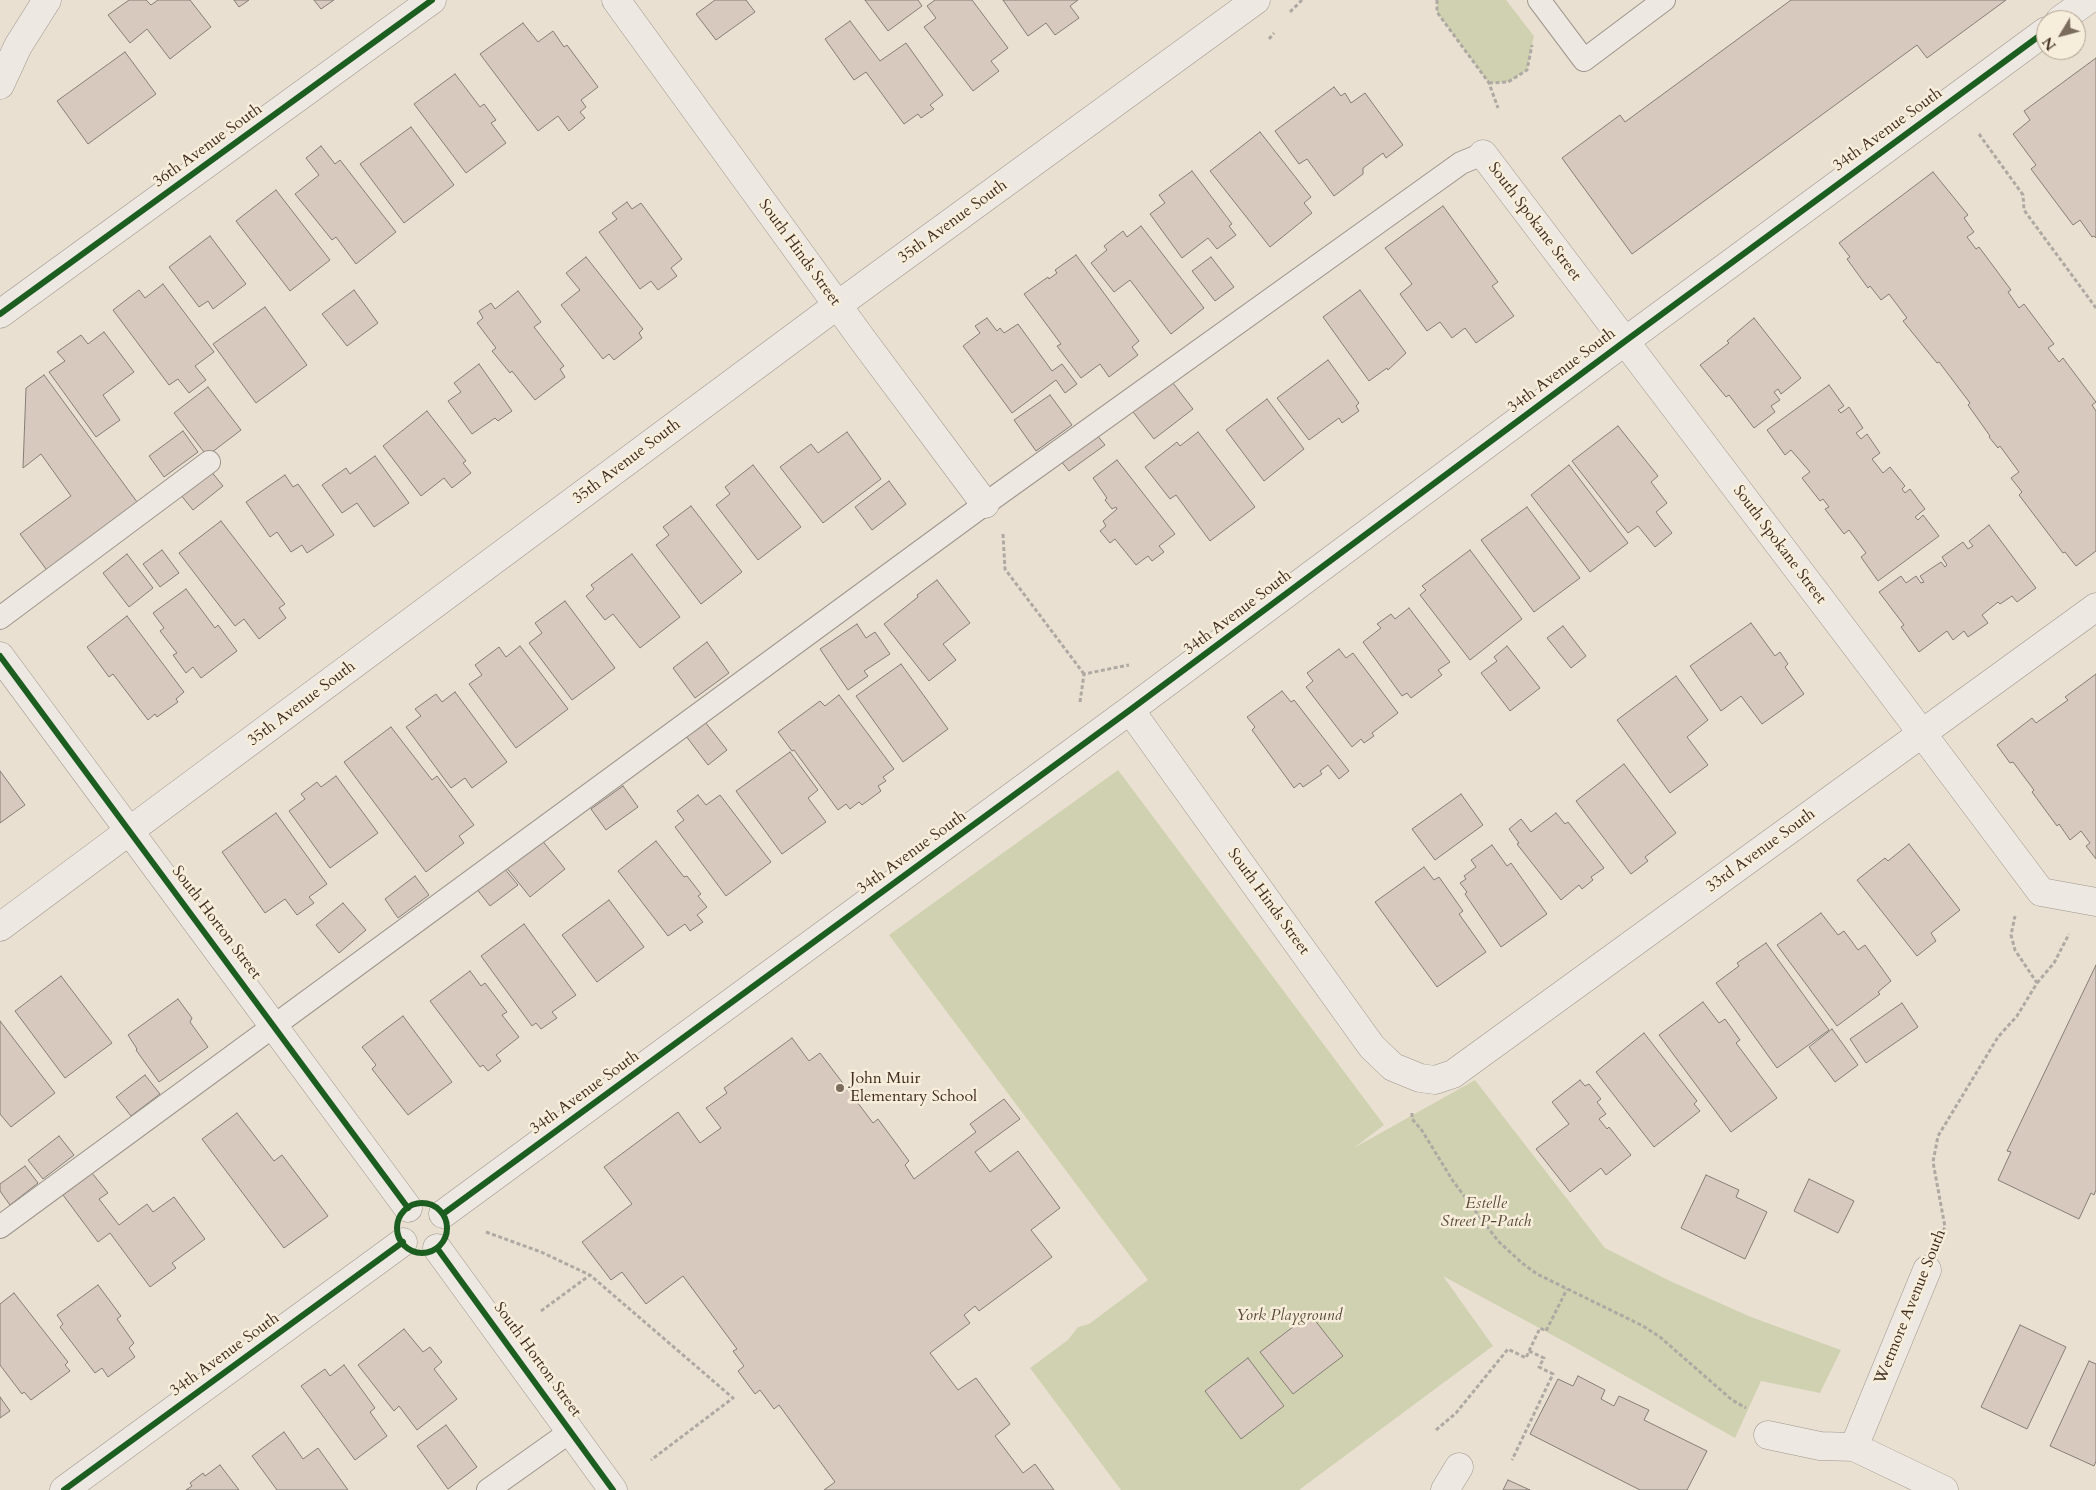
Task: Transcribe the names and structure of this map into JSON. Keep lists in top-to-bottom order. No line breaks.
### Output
{"streets":{"street":["34th Avenue South","36th Avenue South","35th Avenue South","South Spokane Street","South Hinds Street","33rd Avenue South","South Horton Street","Wetmore Avenue South"]},"crossings":[["34th Avenue South","South Spokane Street"],["34th Avenue South","South Hinds Street"],["34th Avenue South","South Horton Street"],["35th Avenue South","South Hinds Street"],["35th Avenue South","South Horton Street"],["South Spokane Street","33rd Avenue South"],["South Hinds Street","33rd Avenue South"]],"parks":["Estelle Street P-Patch","York Playground"],"places":["John Muir Elementary School"],"north":"bottom left"}
